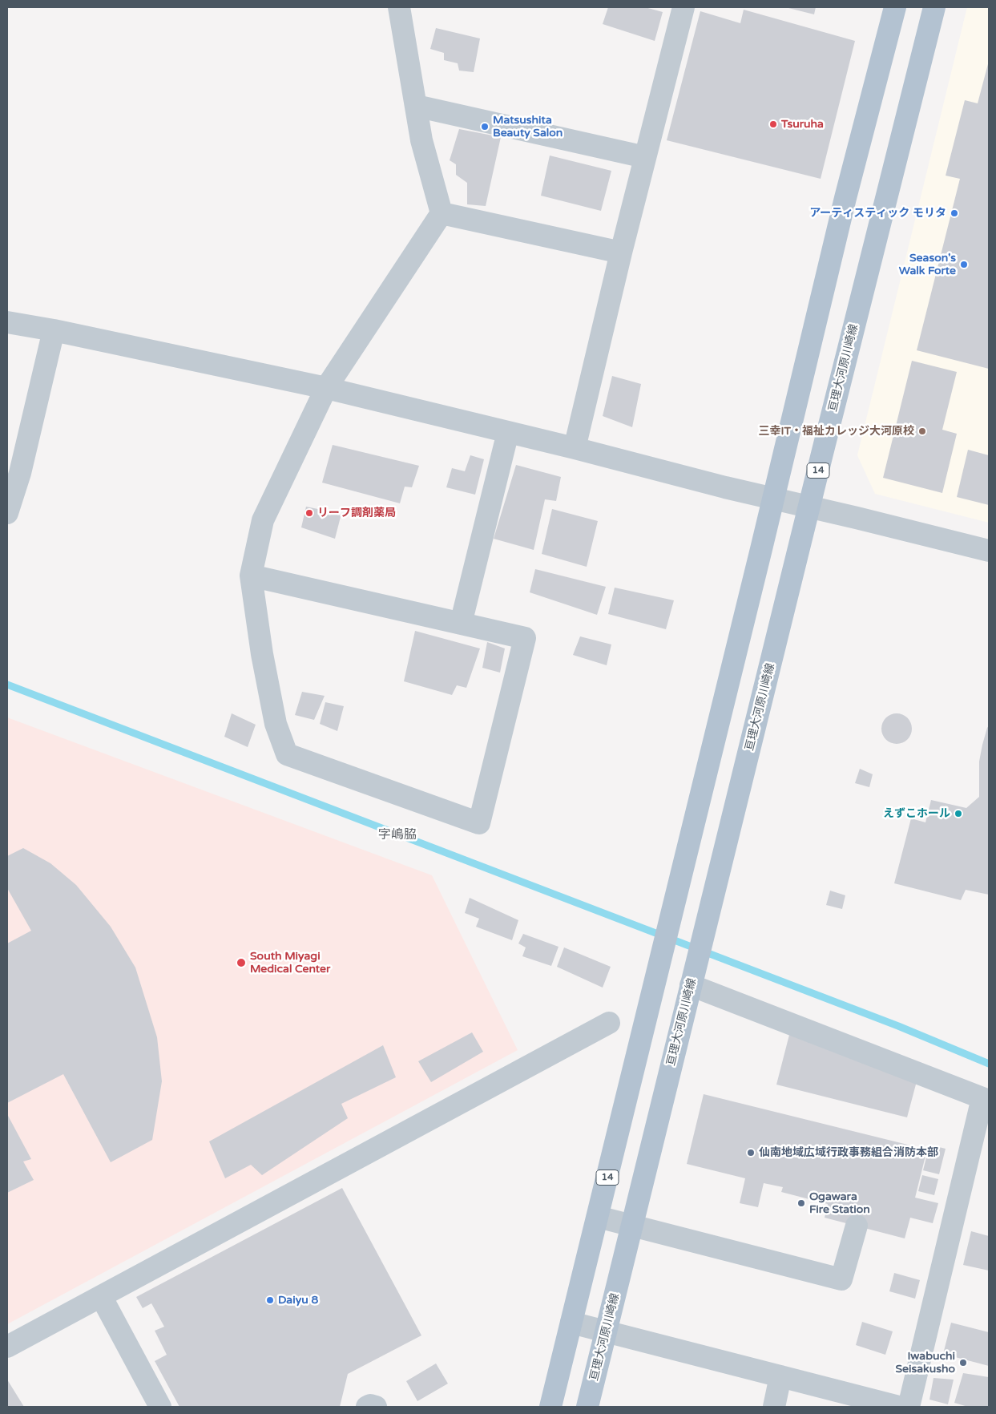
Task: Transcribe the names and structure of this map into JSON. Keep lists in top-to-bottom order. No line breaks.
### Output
{"streets":{"main road":["亘理大河原川崎線","14"]},"districts":["字嶋脇"],"places":["Tsuruha","Matsushita Beauty Salon","アーティスティック モリタ","Season's Walk Forte","三幸IT・福祉カレッジ大河原校","リーフ調剤薬局","えずこホール","South Miyagi Medical Center","仙南地域広域行政事務組合消防本部","Ogawara Fire Station","Daiyu 8","Iwabuchi Seisakusho"]}
